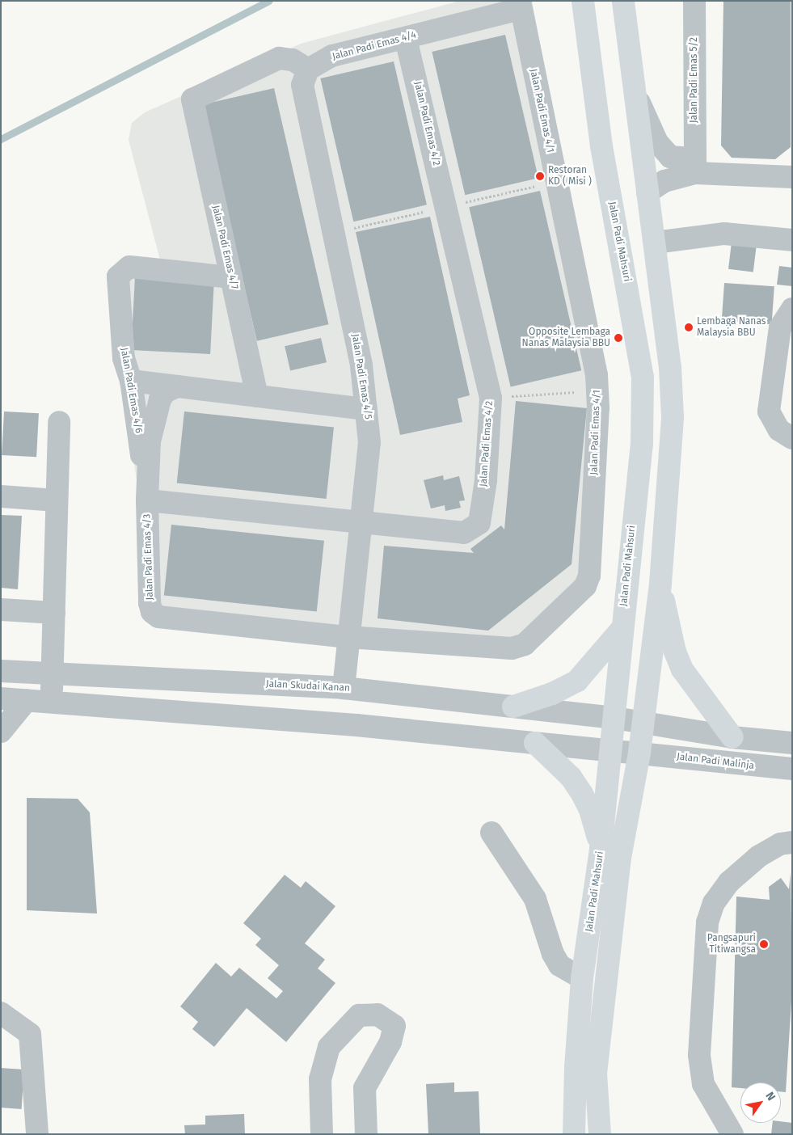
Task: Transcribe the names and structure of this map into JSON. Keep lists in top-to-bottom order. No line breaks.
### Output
{"streets":{"main road":["Jalan Padi Mahsuri"],"street":["Jalan Padi Emas 4/4","Jalan Padi Emas 5/2","Jalan Padi Emas 4/1","Jalan Padi Emas 4/2","Jalan Padi Emas 4/7","Jalan Padi Emas 4/5","Jalan Padi Emas 4/6","Jalan Padi Emas 4/3","Jalan Skudai Kanan","Jalan Padi Malinja"]},"crossings":[["Jalan Padi Emas 4/4","Jalan Padi Emas 4/1"],["Jalan Padi Emas 4/4","Jalan Padi Emas 4/2"],["Jalan Padi Emas 4/4","Jalan Padi Emas 4/7"],["Jalan Padi Emas 4/4","Jalan Padi Emas 4/5"],["Jalan Padi Emas 4/1","Jalan Padi Emas 4/5"],["Jalan Padi Emas 4/1","Jalan Padi Emas 4/3"],["Jalan Padi Emas 4/2","Jalan Padi Emas 4/5"],["Jalan Padi Emas 4/2","Jalan Padi Emas 4/6"],["Jalan Padi Emas 4/2","Jalan Padi Emas 4/3"],["Jalan Padi Mahsuri","Jalan Skudai Kanan"],["Jalan Padi Mahsuri","Jalan Padi Malinja"],["Jalan Padi Emas 4/7","Jalan Padi Emas 4/5"],["Jalan Padi Emas 4/7","Jalan Padi Emas 4/6"],["Jalan Padi Emas 4/5","Jalan Padi Emas 4/3"],["Jalan Padi Emas 4/5","Jalan Skudai Kanan"],["Jalan Padi Emas 4/6","Jalan Padi Emas 4/3"]],"places":["Restoran KD ( Misi )","Lembaga Nanas Malaysia BBU","Opposite Lembaga Nanas Malaysia BBU","Pangsapuri Titiwangsa"],"north":"top right"}
